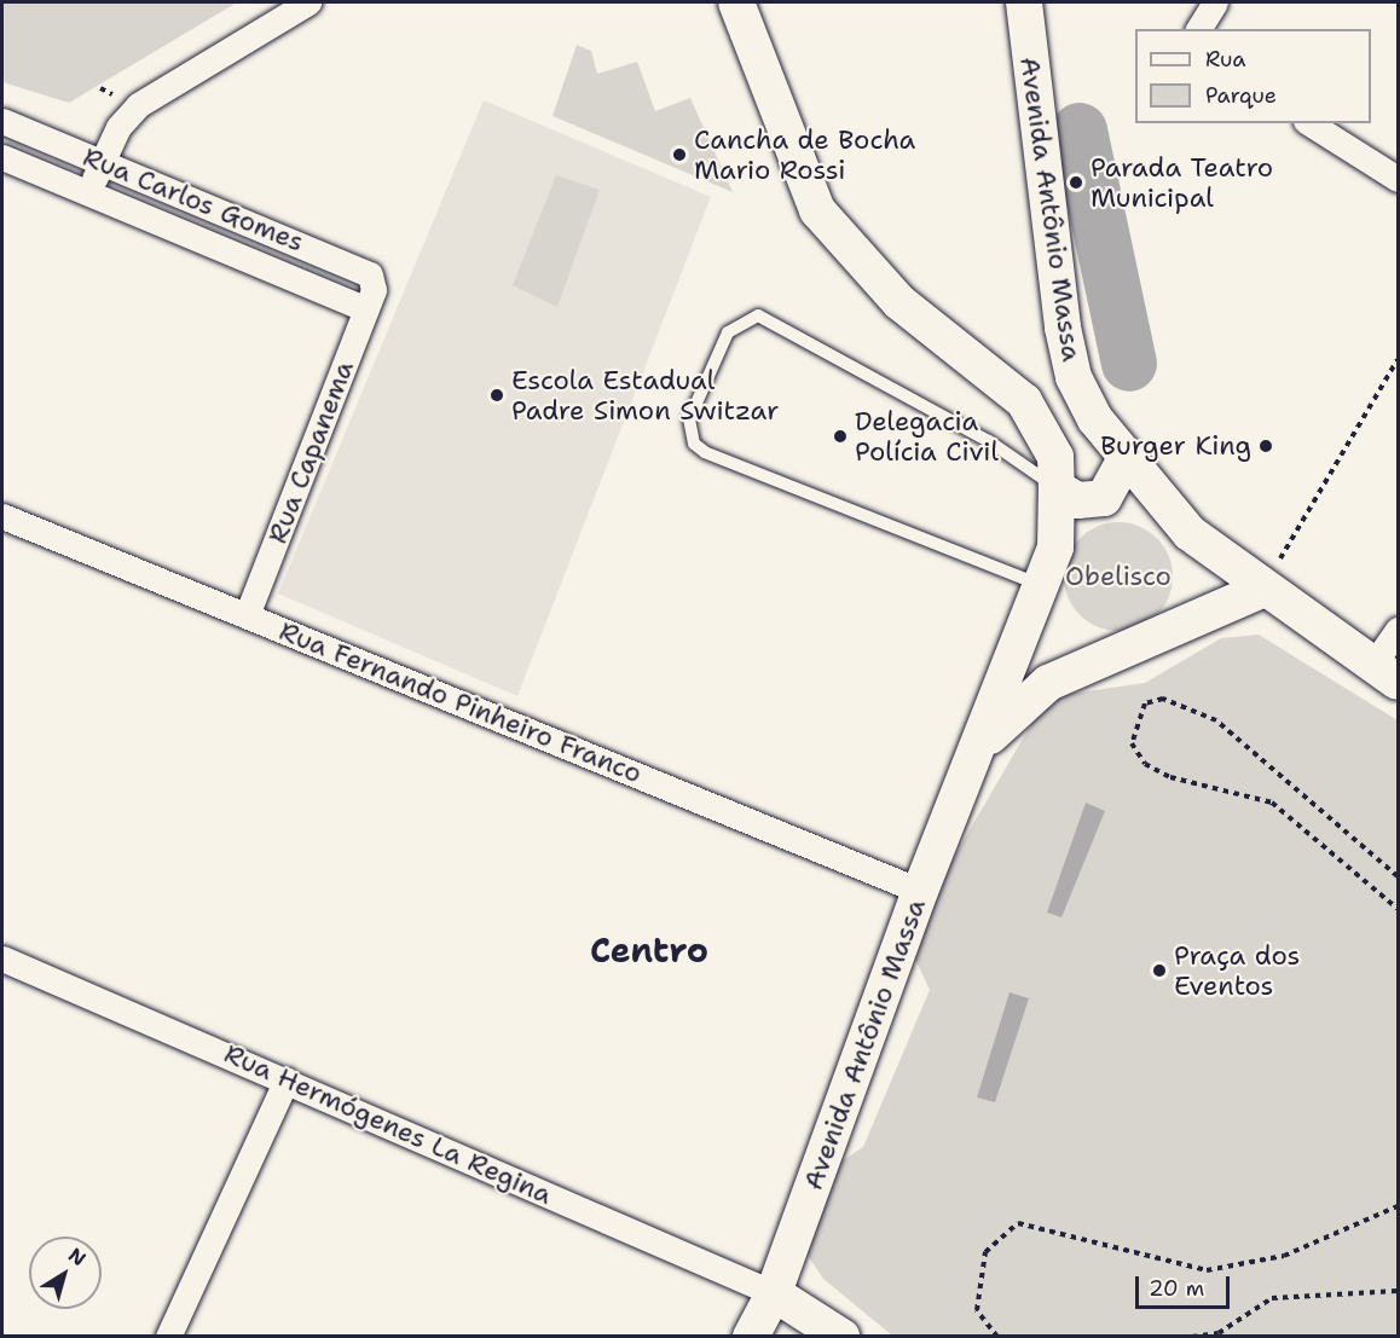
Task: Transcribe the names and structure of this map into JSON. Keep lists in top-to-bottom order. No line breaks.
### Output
{"streets":{"main road":["Avenida Antônio Massa"],"street":["Rua Carlos Gomes","Rua Capanema","Rua Fernando Pinheiro Franco","Rua Hermógenes La Regina"]},"crossings":[["Rua Carlos Gomes","Rua Capanema"],["Avenida Antônio Massa","Rua Fernando Pinheiro Franco"],["Avenida Antônio Massa","Rua Hermógenes La Regina"],["Rua Capanema","Rua Fernando Pinheiro Franco"]],"districts":["Centro"],"parks":["Obelisco"],"places":["Cancha de Bocha Mario Rossi","Parada Teatro Municipal","Escola Estadual Padre Simon Switzar","Delegacia Polícia Civil","Burger King","Praça dos Eventos"],"legend":["Rua","Parque"],"scale_bar":"20 m","north":"top right"}
